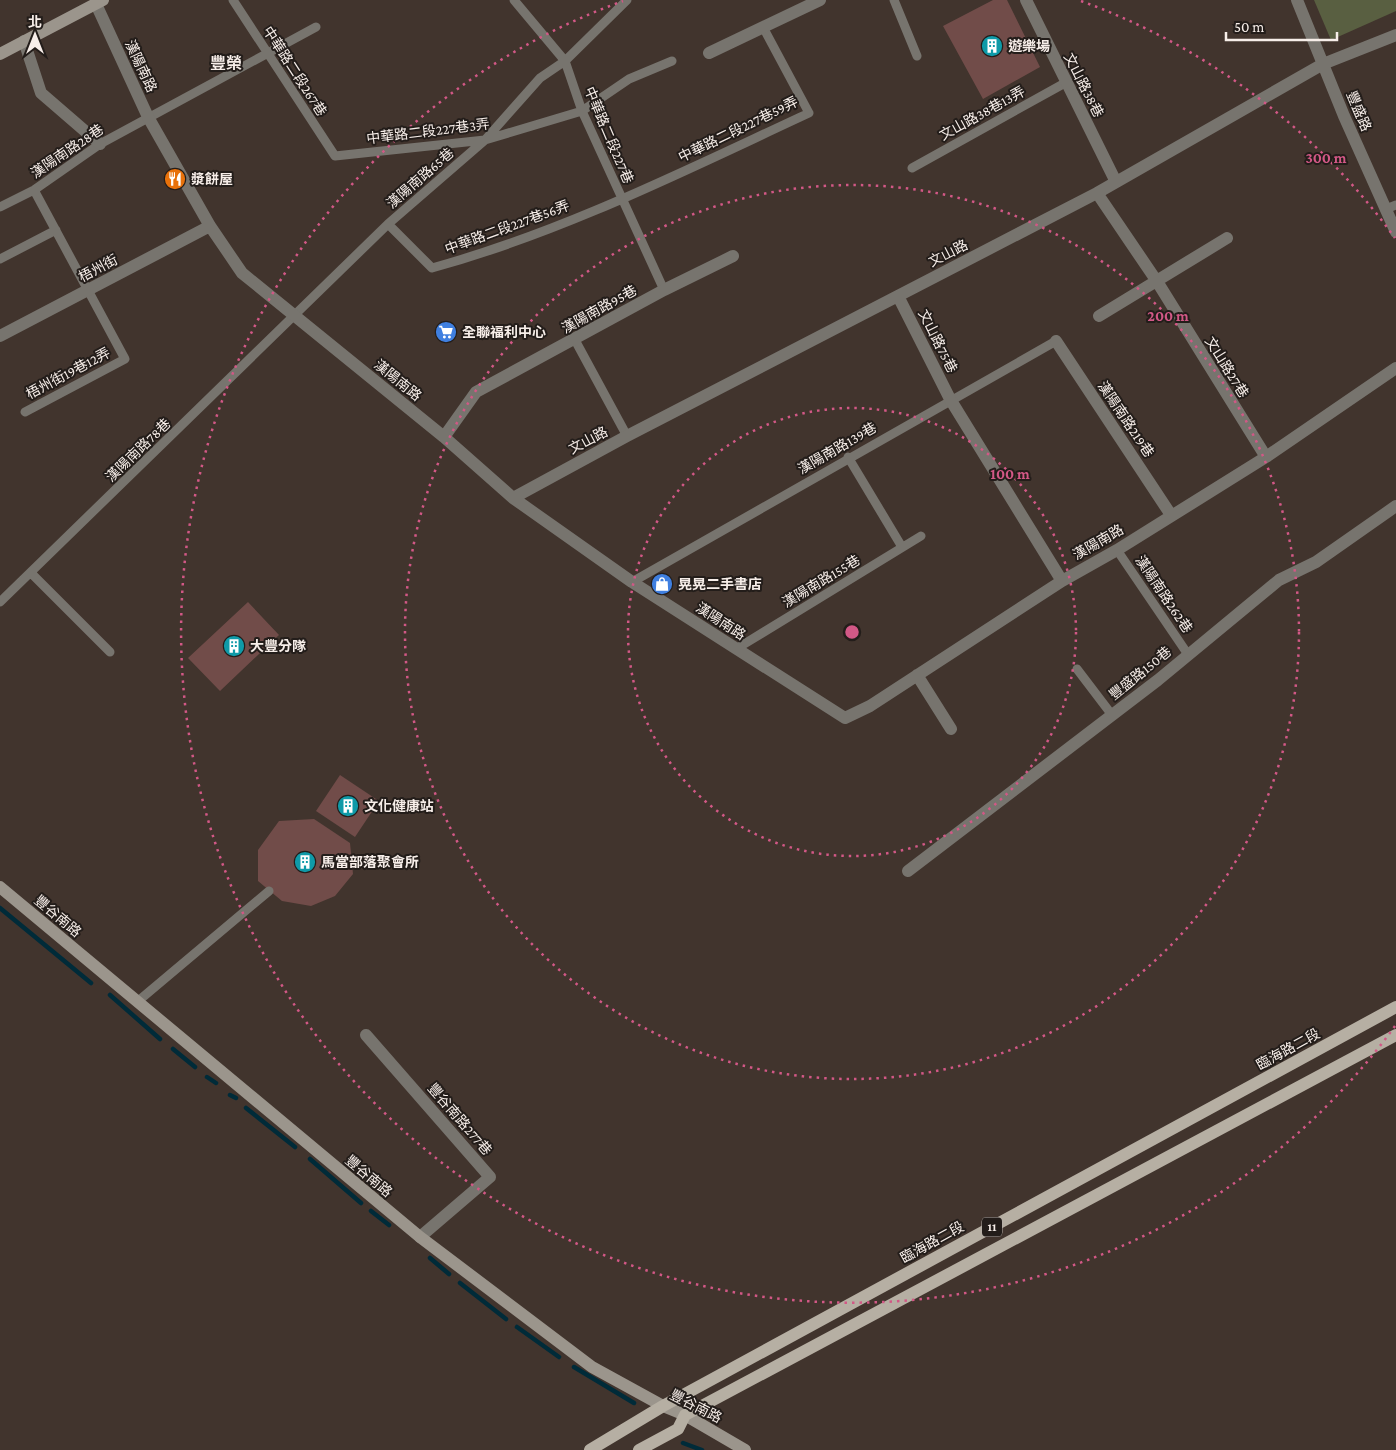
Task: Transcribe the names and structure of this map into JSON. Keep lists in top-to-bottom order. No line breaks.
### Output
{"streets":{"main road":["臨海路二段","11"],"street":["漢陽南路","文山路38巷","豐盛路","文山路","梧州街","漢陽南路95巷","文山路75巷","文山路27巷","漢陽南路219巷","豐盛路150巷","豐谷南路","豐谷南路277巷"],"lane":["中華路二段267巷","文山路38巷13弄","中華路二段227巷59弄","中華路二段227巷3弄","中華路二段227巷","漢陽南路28巷","漢陽南路65巷","中華路二段227巷56弄","梧州街19巷12弄","漢陽南路139巷","漢陽南路78巷","漢陽南路155巷","漢陽南路262巷"]},"crossings":[["漢陽南路","漢陽南路28巷"],["漢陽南路","漢陽南路65巷"],["漢陽南路","文山路"],["漢陽南路","梧州街"],["漢陽南路","漢陽南路95巷"],["漢陽南路","文山路75巷"],["漢陽南路","文山路27巷"],["漢陽南路","漢陽南路219巷"],["漢陽南路","漢陽南路139巷"],["漢陽南路","漢陽南路78巷"],["漢陽南路","漢陽南路155巷"],["漢陽南路","漢陽南路262巷"],["中華路二段267巷","中華路二段227巷3弄"],["中華路二段267巷","漢陽南路28巷"],["文山路38巷","文山路38巷13弄"],["文山路38巷","文山路"],["豐盛路","文山路"],["中華路二段227巷59弄","中華路二段227巷"],["中華路二段227巷59弄","中華路二段227巷56弄"],["中華路二段227巷3弄","中華路二段227巷"],["中華路二段227巷3弄","漢陽南路65巷"],["中華路二段227巷","漢陽南路65巷"],["中華路二段227巷","中華路二段227巷56弄"],["中華路二段227巷","漢陽南路95巷"],["漢陽南路65巷","中華路二段227巷56弄"],["漢陽南路65巷","漢陽南路78巷"],["文山路","文山路75巷"],["文山路","文山路27巷"],["梧州街","梧州街19巷12弄"],["文山路75巷","漢陽南路139巷"],["漢陽南路219巷","漢陽南路139巷"],["漢陽南路262巷","豐盛路150巷"],["豐谷南路","臨海路二段"],["豐谷南路","豐谷南路277巷"],["豐谷南路","11"]],"districts":["豐榮"],"places":{"building":["遊樂場","大豐分隊","文化健康站","馬當部落聚會所"],"restaurant":["漿餅屋"],"supermarket":["全聯福利中心"],"shop":["晃晃二手書店"]},"scale_bar":"50 m","north":"top","rings":["300 m","200 m","100 m"]}
